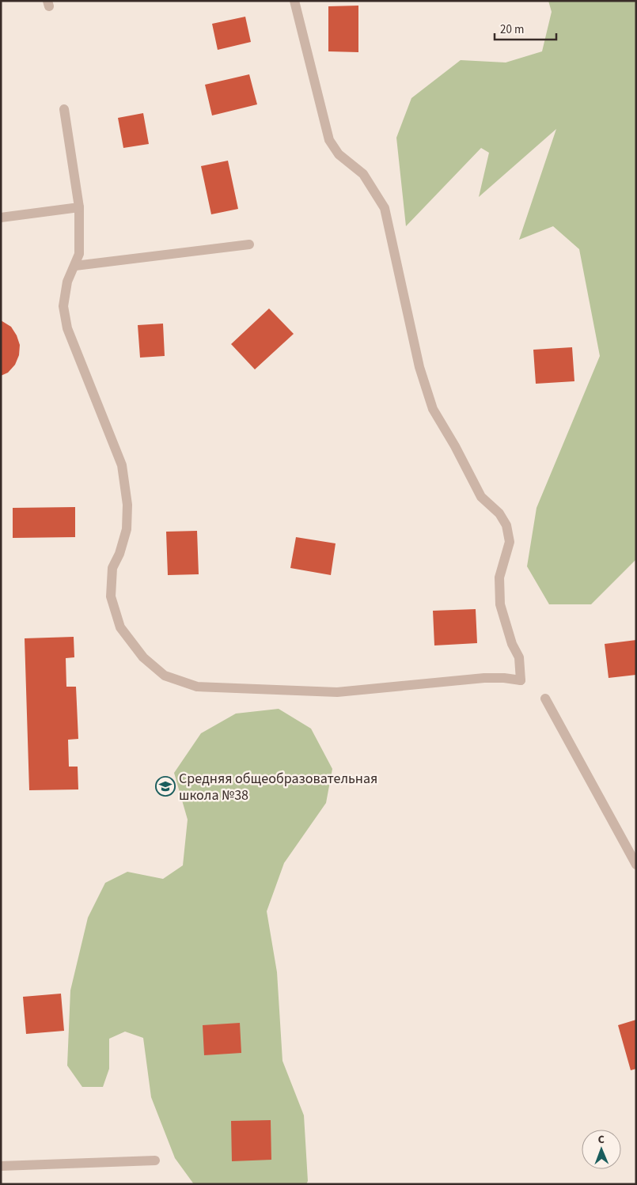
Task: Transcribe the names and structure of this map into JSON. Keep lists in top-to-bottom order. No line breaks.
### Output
{"places":{"school or university":["Средняя общеобразовательная школа №38"]},"scale_bar":"20 m","north":"top"}
